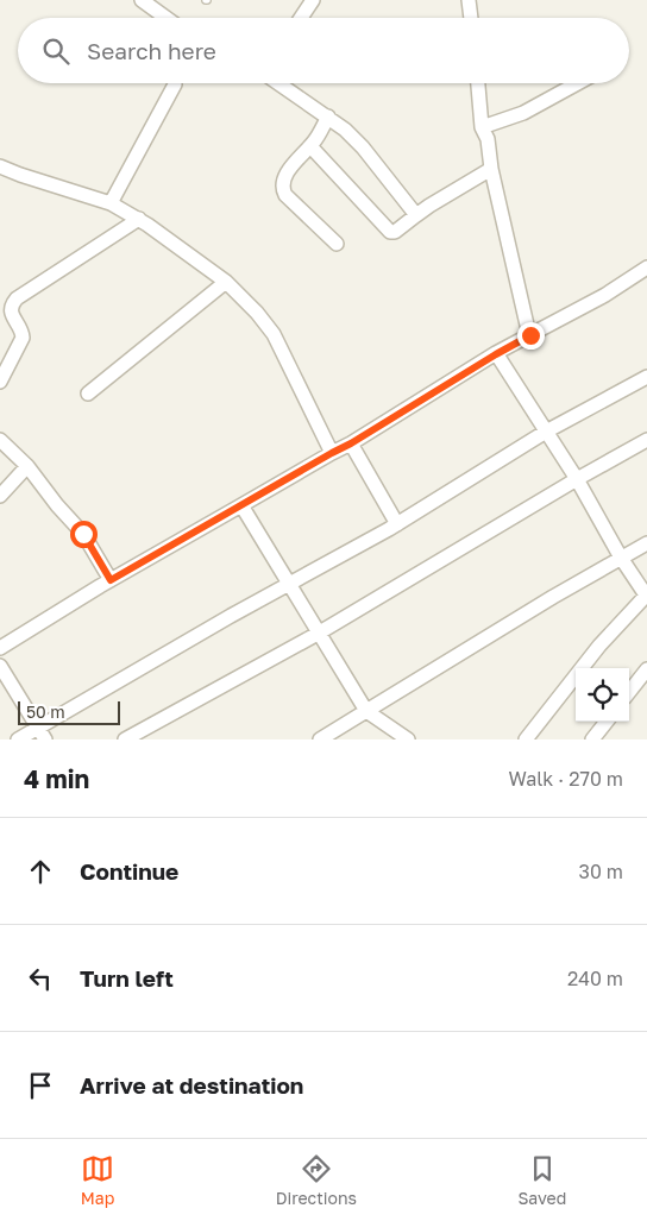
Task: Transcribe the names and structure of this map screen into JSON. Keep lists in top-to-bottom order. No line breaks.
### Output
{"scale_bar":"50 m","page":{"search":"Search here","scale":"50 m","heading":["4 min","Walk · 270 m"],"list":[["Continue","30 m"],["Turn left","240 m"],"Arrive at destination"],"nav":["Map","Directions","Saved"]}}
